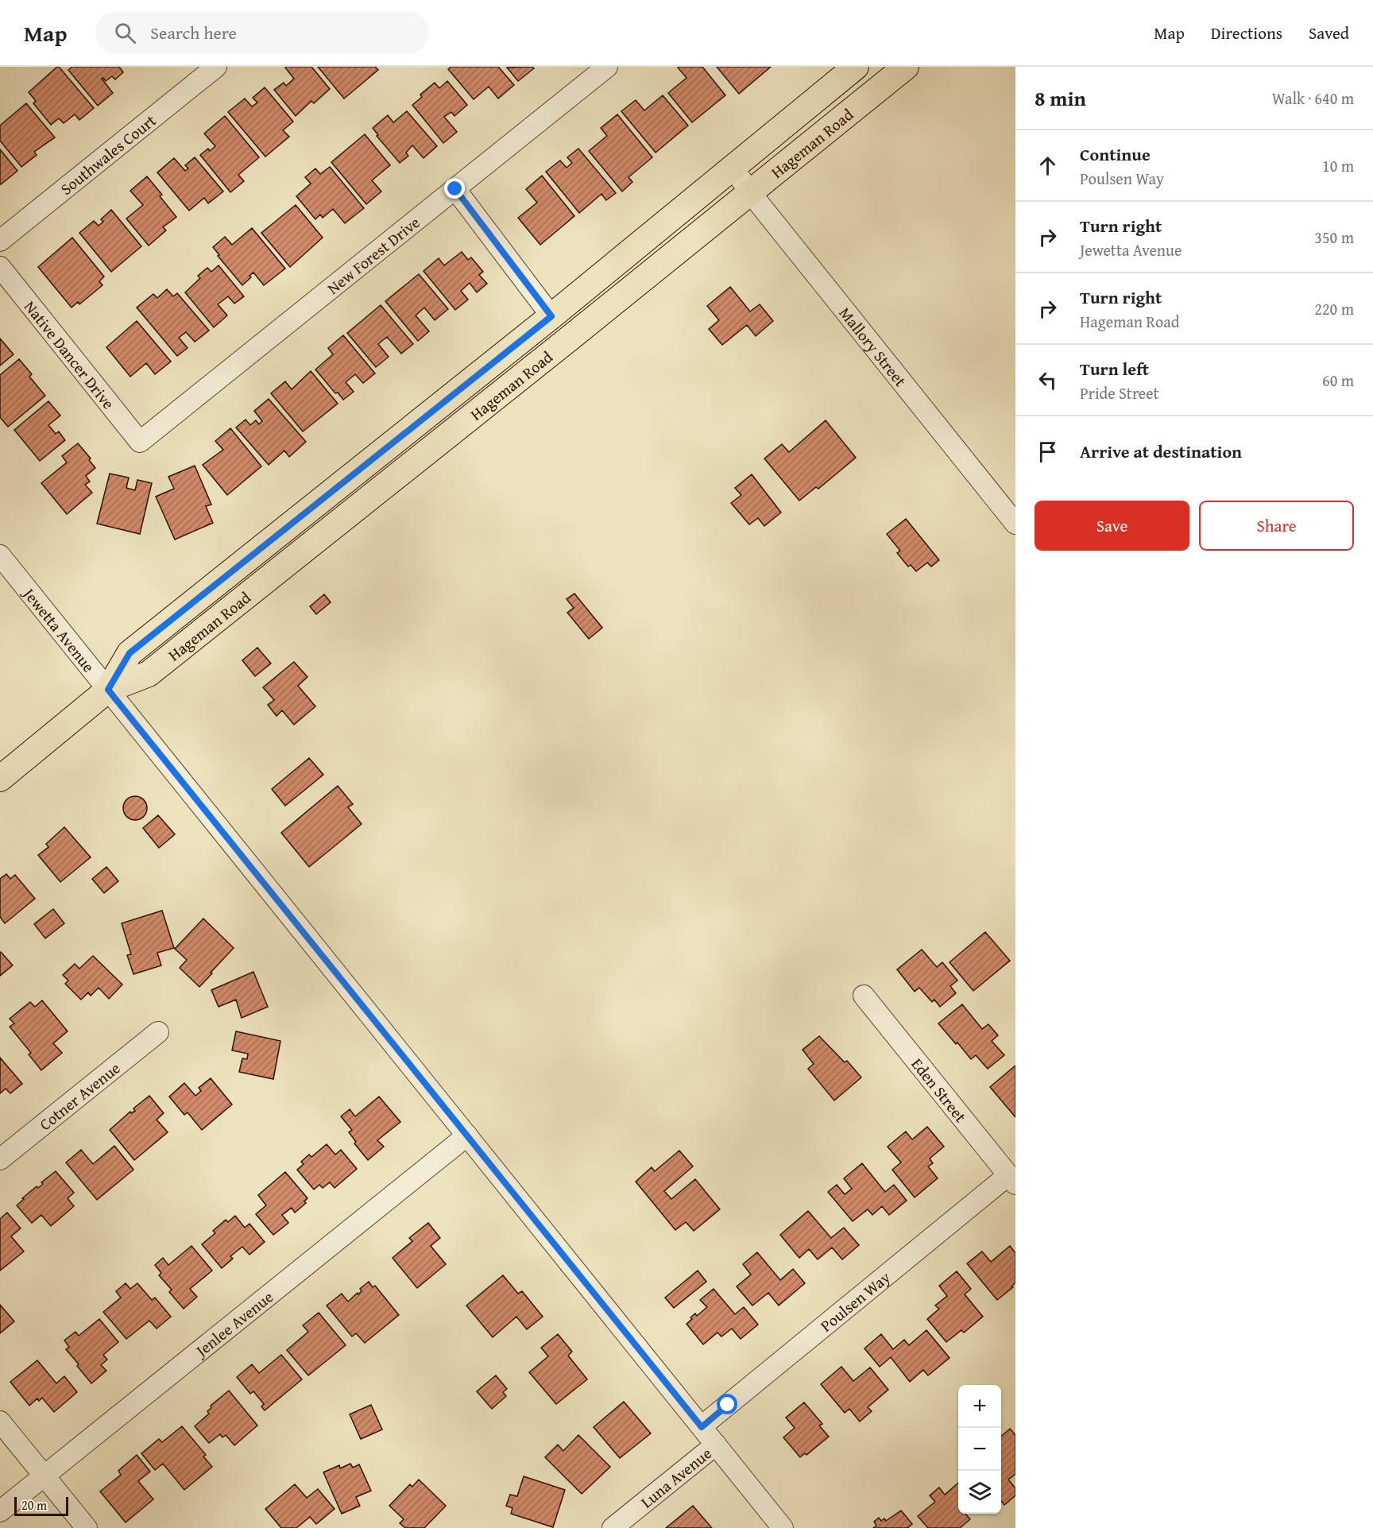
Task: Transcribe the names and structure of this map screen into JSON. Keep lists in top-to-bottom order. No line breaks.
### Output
{"streets":{"main road":["Hageman Road"],"street":["Southwales Court","New Forest Drive","Mallory Street","Native Dancer Drive","Jewetta Avenue","Eden Street","Cotner Avenue","Poulsen Way","Jenlee Avenue","Luna Avenue"]},"crossings":[["Hageman Road","Mallory Street"],["Hageman Road","Jewetta Avenue"],["New Forest Drive","Native Dancer Drive"],["Jewetta Avenue","Poulsen Way"],["Jewetta Avenue","Jenlee Avenue"],["Jewetta Avenue","Luna Avenue"],["Eden Street","Poulsen Way"]],"scale_bar":"20 m","page":{"header":"Map","search":"Search here","nav":["Map","Directions","Saved"],"heading":["8 min","Walk · 640 m"],"list":[["Continue","Poulsen Way","10 m"],["Turn right","Jewetta Avenue","350 m"],["Turn right","Hageman Road","220 m"],["Turn left","Pride Street","60 m"],"Arrive at destination"],"buttons":["Save","Share"],"map_buttons":["+","−"],"scale":"20 m"}}
